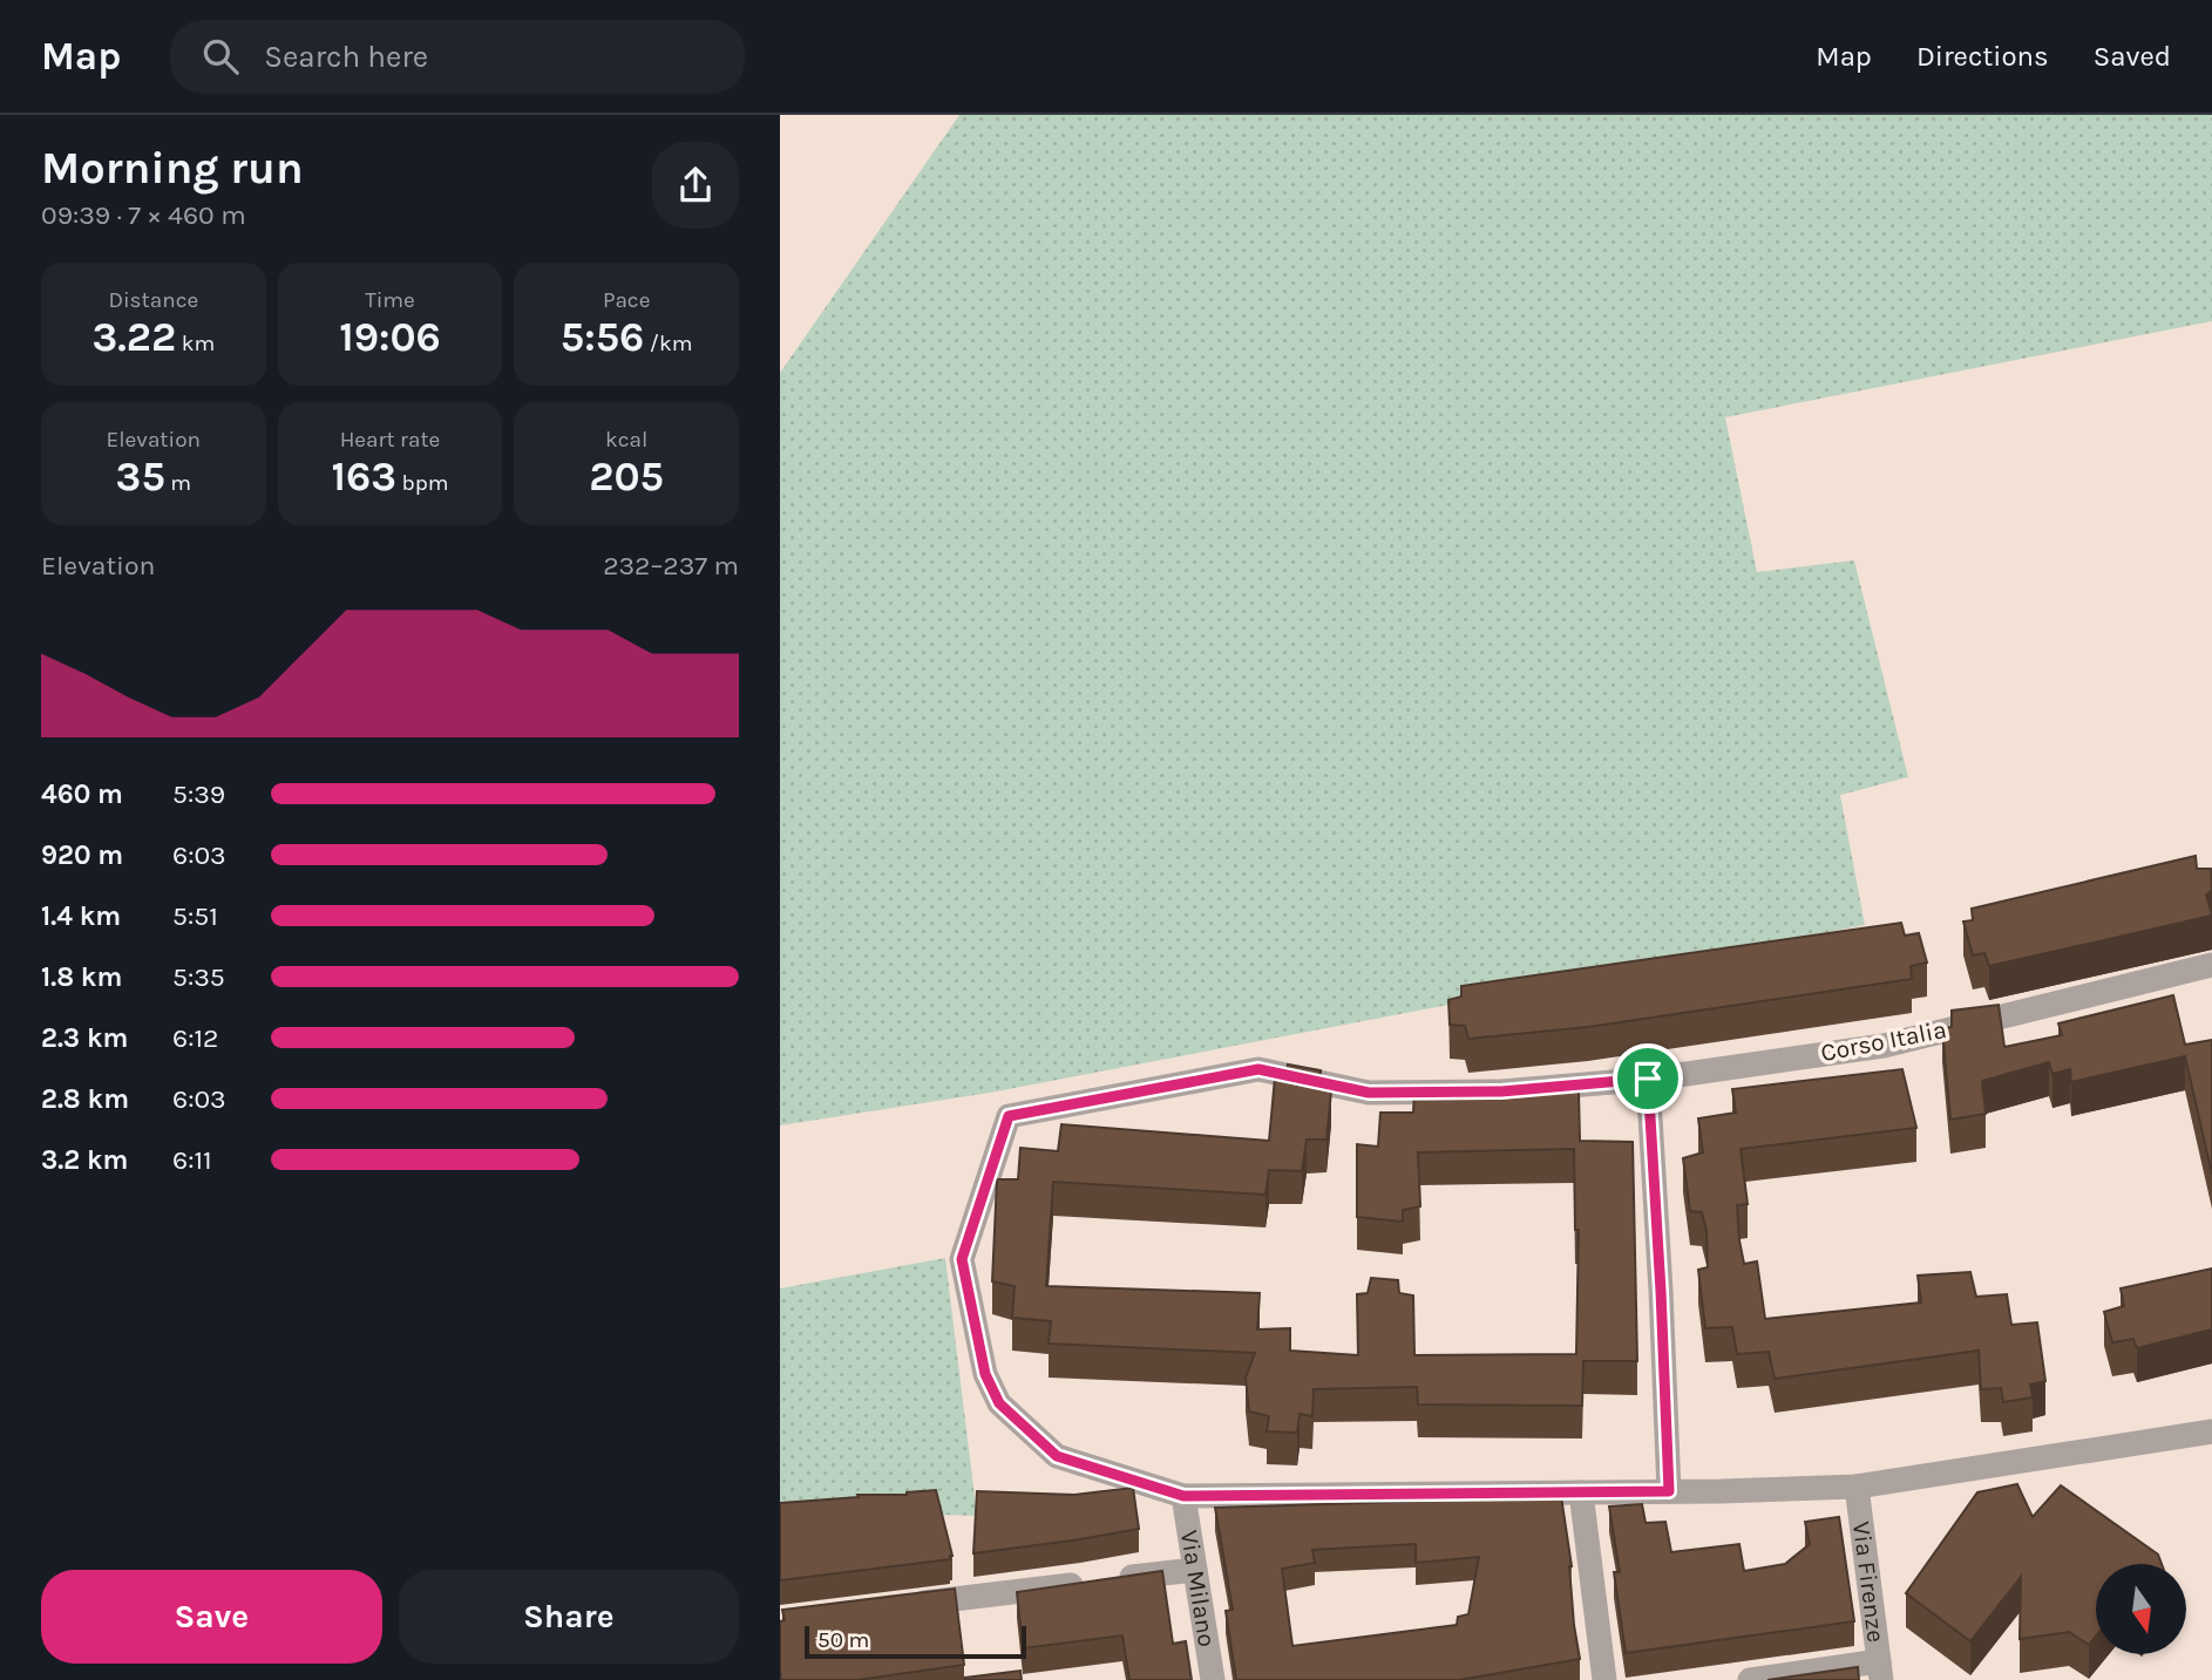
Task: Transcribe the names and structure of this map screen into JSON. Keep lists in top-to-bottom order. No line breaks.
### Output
{"streets":{"street":["Corso Italia","Via Firenze","Via Milano"]},"crossings":[["Corso Italia","Via Firenze"],["Corso Italia","Via Milano"]],"scale_bar":"50 m","north":"bottom","page":{"header":"Map","search":"Search here","nav":["Map","Directions","Saved"],"heading":["Morning run","09:39 · 7 × 460 m"],"stats":[["Distance","3.22 km"],["Time","19:06"],["Pace","5:56 /km"],["Elevation","35 m"],["Heart rate","163 bpm"],["kcal","205"]],"chart":["Elevation","232–237 m"],"list":[{"name":"460 m","note":"5:39"},{"name":"920 m","note":"6:03"},{"name":"1.4 km","note":"5:51"},{"name":"1.8 km","note":"5:35"},{"name":"2.3 km","note":"6:12"},{"name":"2.8 km","note":"6:03"},{"name":"3.2 km","note":"6:11"}],"buttons":["Save","Share"],"scale":"50 m"}}
